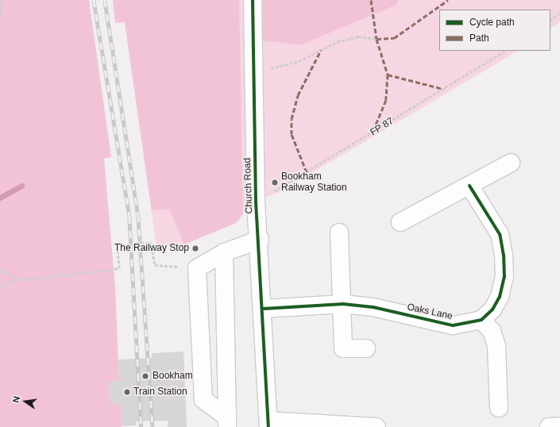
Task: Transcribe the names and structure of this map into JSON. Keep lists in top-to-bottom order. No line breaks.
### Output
{"streets":{"street":["Church Road","Oaks Lane"],"path":["FP 87"]},"crossings":[["FP 87","Church Road"],["Church Road","Oaks Lane"]],"places":["Bookham Railway Station","The Railway Stop","Bookham","Train Station"],"legend":["Cycle path","Path"],"north":"left"}
